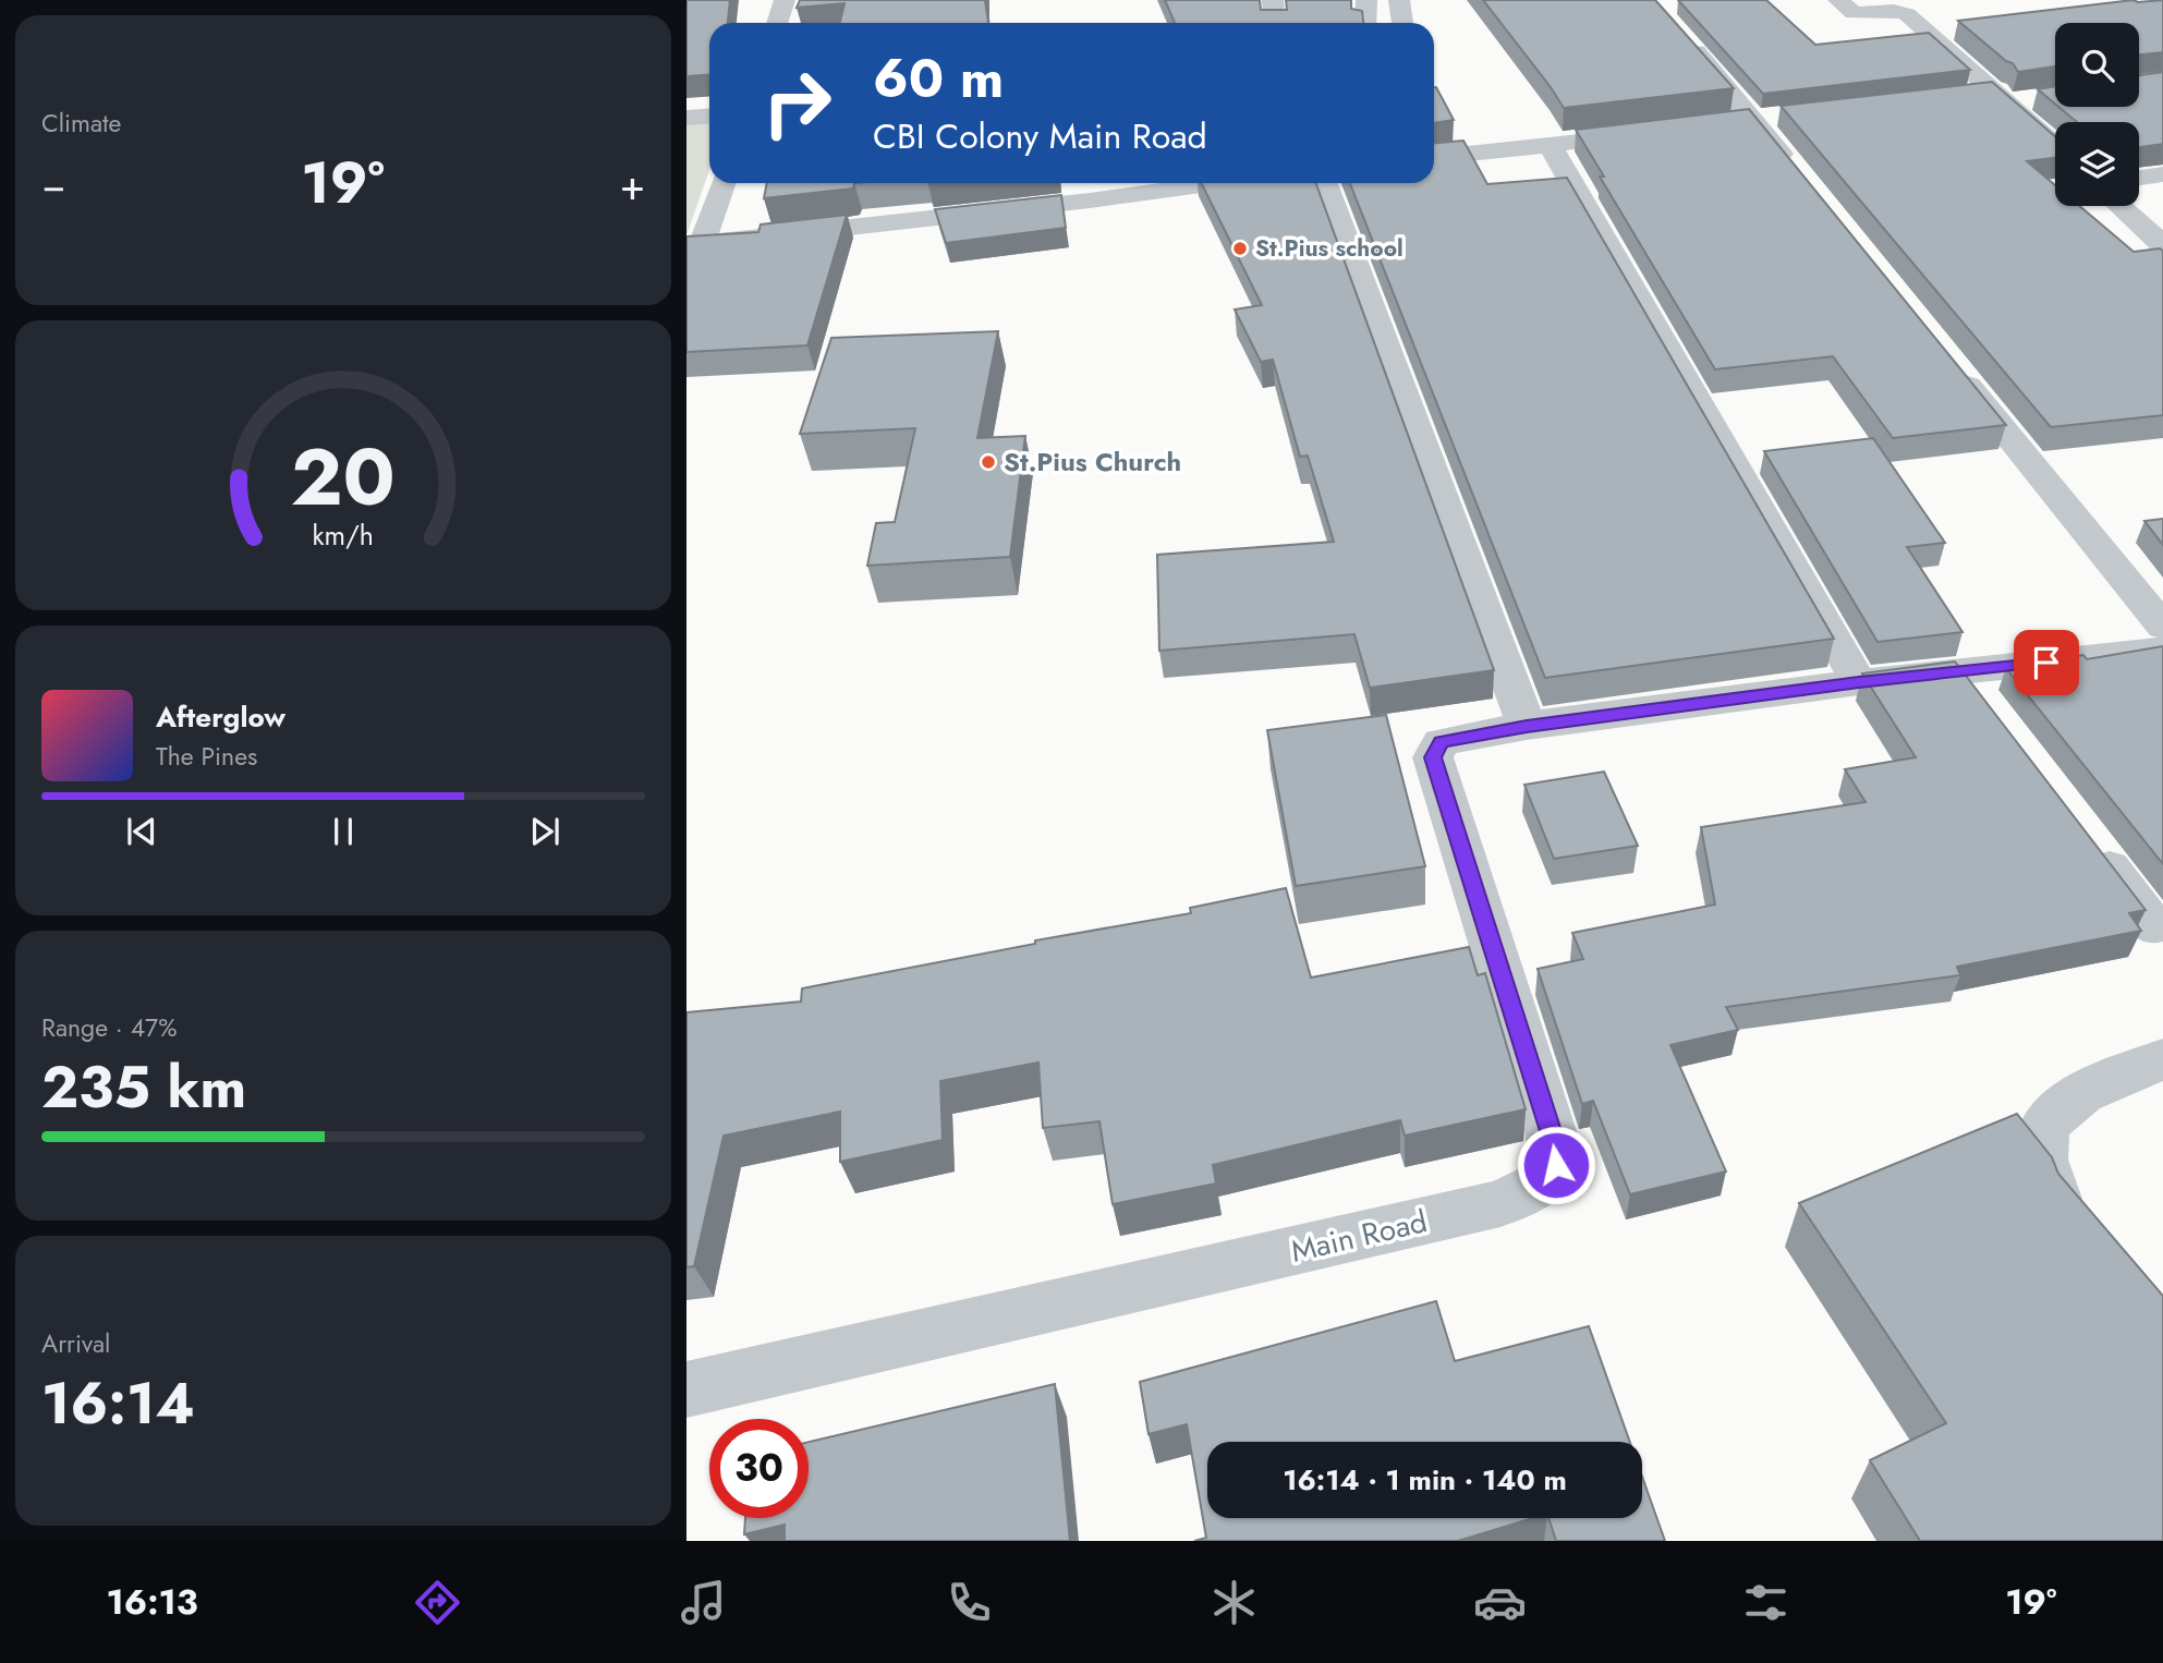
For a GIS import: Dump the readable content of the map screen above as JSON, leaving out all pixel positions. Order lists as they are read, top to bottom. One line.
{"streets":{"street":["Main Road"]},"places":["St.Pius school","St.Pius Church"],"page":{"tile":["Climate",["Range · 47%","235 km"],["Arrival","16:14"]],"turn":["60 m","CBI Colony Main Road"],"heat":["−","19°","+"],"song":["Afterglow","The Pines"],"limit":"30","trip":"16:14 · 1 min · 140 m","tabs":["16:13","19°"],"gauge":["20","km/h"]}}
